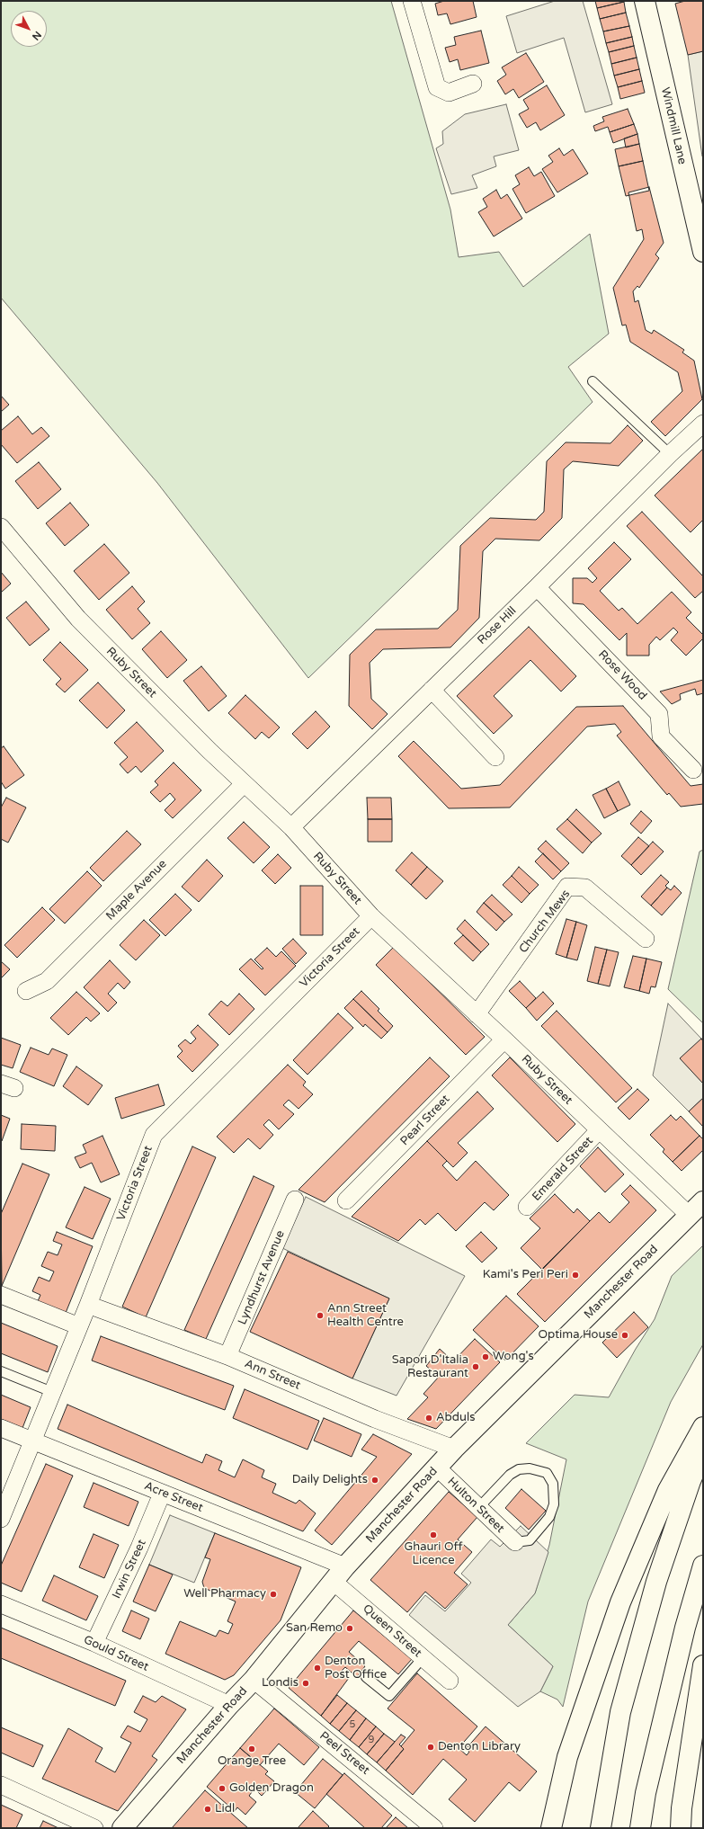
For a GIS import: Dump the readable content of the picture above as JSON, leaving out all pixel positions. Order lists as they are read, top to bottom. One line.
{"streets":{"main road":["Windmill Lane","Manchester Road"],"street":["Rose Hill","Ruby Street","Rose Wood","Maple Avenue","Church Mews","Victoria Street","Pearl Street","Emerald Street","Lyndhurst Avenue","Ann Street","Acre Street","Hulton Street","Irwin Street","Queen Street","Gould Street","Peel Street"]},"crossings":[["Rose Hill","Ruby Street"],["Rose Hill","Rose Wood"],["Ruby Street","Maple Avenue"],["Ruby Street","Church Mews"],["Ruby Street","Victoria Street"],["Ruby Street","Pearl Street"],["Ruby Street","Emerald Street"],["Ruby Street","Manchester Road"],["Victoria Street","Ann Street"],["Victoria Street","Acre Street"],["Lyndhurst Avenue","Ann Street"],["Manchester Road","Ann Street"],["Manchester Road","Acre Street"],["Manchester Road","Hulton Street"],["Manchester Road","Queen Street"],["Manchester Road","Gould Street"],["Manchester Road","Peel Street"],["Acre Street","Irwin Street"],["Acre Street","Queen Street"],["Irwin Street","Gould Street"]],"places":["Kami's Peri Peri","Ann Street Health Centre","Optima House","Wong's","Sapori D'Italia Restaurant","Abduls","Daily Delights","Ghauri Off Licence","Well Pharmacy","San Remo","Denton Post Office","Londis","Denton Library","Orange Tree","Golden Dragon","Lidl"],"house_numbers":["5","9"],"north":"bottom right"}
